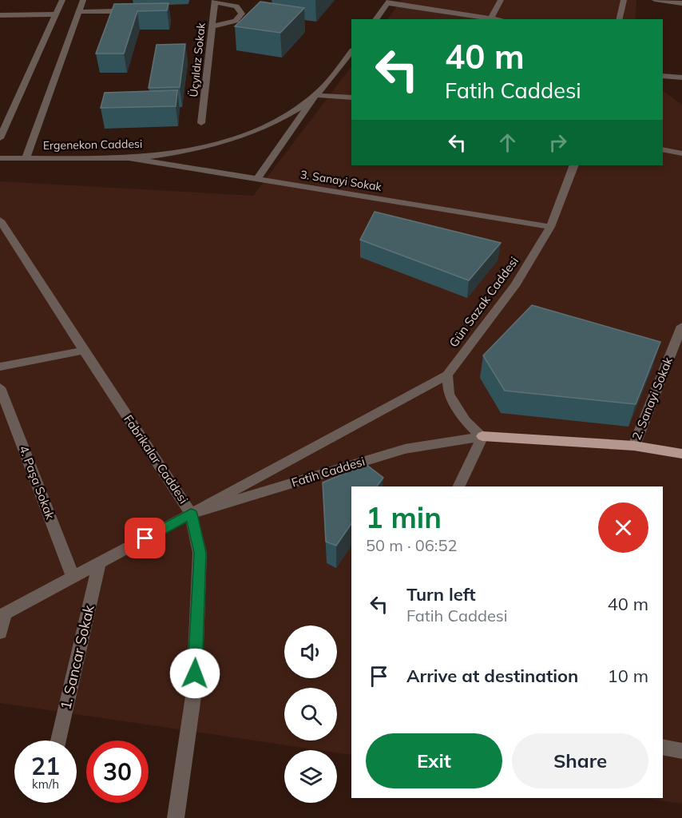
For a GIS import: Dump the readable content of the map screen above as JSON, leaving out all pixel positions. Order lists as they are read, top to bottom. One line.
{"streets":{"main road":["Fatih Caddesi"],"street":["Üçyıldız Sokak","Ergenekon Caddesi","3. Sanayi Sokak","Gün Sazak Caddesi","2. Sanayi Sokak","Fabrikalar Caddesi","4. Paşa Sokak","1. Sancar Sokak"]},"crossings":[["Ergenekon Caddesi","3. Sanayi Sokak"],["3. Sanayi Sokak","Gün Sazak Caddesi"],["2. Sanayi Sokak","Fatih Caddesi"],["Fabrikalar Caddesi","Fatih Caddesi"],["Fatih Caddesi","4. Paşa Sokak"],["Fatih Caddesi","1. Sancar Sokak"]],"page":{"turn":["40 m","Fatih Caddesi"],"heading":["1 min","50 m · 06:52"],"list":[{"name":"Turn left","note":"Fatih Caddesi","value":"40 m"},{"name":"Arrive at destination","value":"10 m"}],"buttons":["Exit","Share"],"speed":"21 km/h","limit":"30"}}
